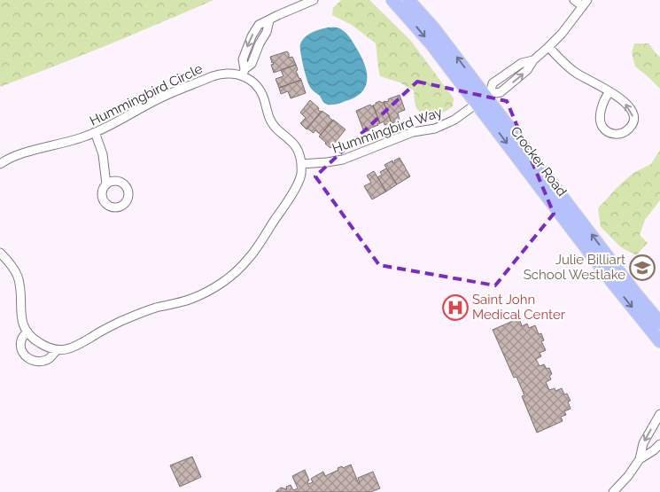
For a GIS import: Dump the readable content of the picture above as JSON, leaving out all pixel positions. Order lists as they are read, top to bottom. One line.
{"streets":{"main road":["Crocker Road"],"street":["Hummingbird Circle","Hummingbird Way"]},"crossings":[["Hummingbird Way","Crocker Road"]],"places":{"school or university":["Julie Billiart School Westlake"],"hospital":["Saint John Medical Center"]}}
